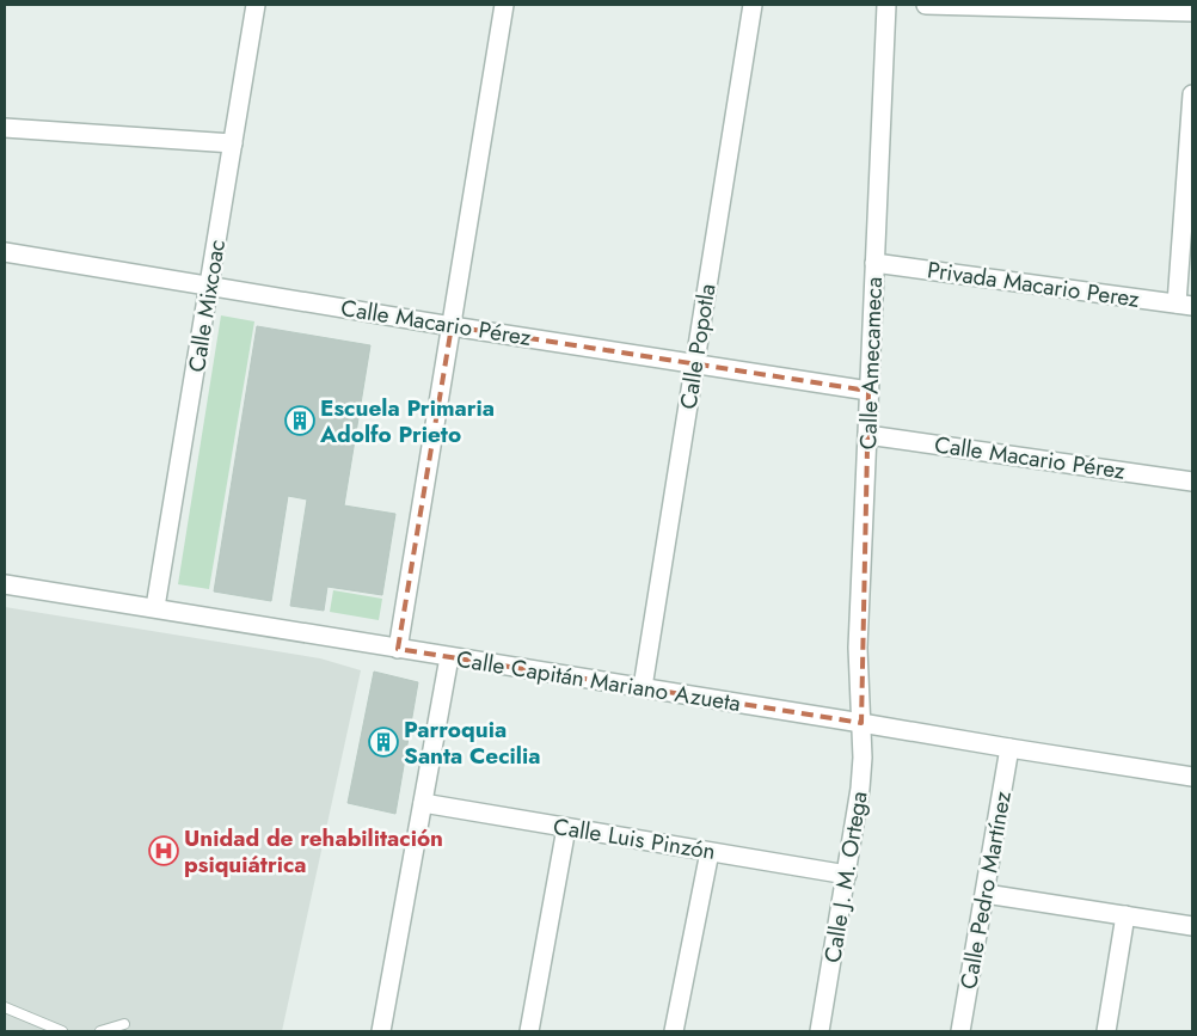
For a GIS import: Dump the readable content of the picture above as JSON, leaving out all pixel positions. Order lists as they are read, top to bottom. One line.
{"streets":{"street":["Privada Macario Perez","Calle Mixcoac","Calle Macario Pérez","Calle Popotla","Calle Amecameca","Calle Capitán Mariano Azueta","Calle Luis Pinzón","Calle J. M. Ortega","Calle Pedro Martínez"]},"crossings":[["Privada Macario Perez","Calle Amecameca"],["Calle Mixcoac","Calle Macario Pérez"],["Calle Mixcoac","Calle Capitán Mariano Azueta"],["Calle Macario Pérez","Calle Popotla"],["Calle Macario Pérez","Calle Amecameca"],["Calle Popotla","Calle Capitán Mariano Azueta"],["Calle Amecameca","Calle Capitán Mariano Azueta"],["Calle Amecameca","Calle J. M. Ortega"],["Calle Capitán Mariano Azueta","Calle J. M. Ortega"],["Calle Capitán Mariano Azueta","Calle Pedro Martínez"],["Calle Luis Pinzón","Calle J. M. Ortega"]],"places":{"building":["Escuela Primaria Adolfo Prieto","Parroquia Santa Cecilia"],"hospital":["Unidad de rehabilitación psiquiátrica"]}}
